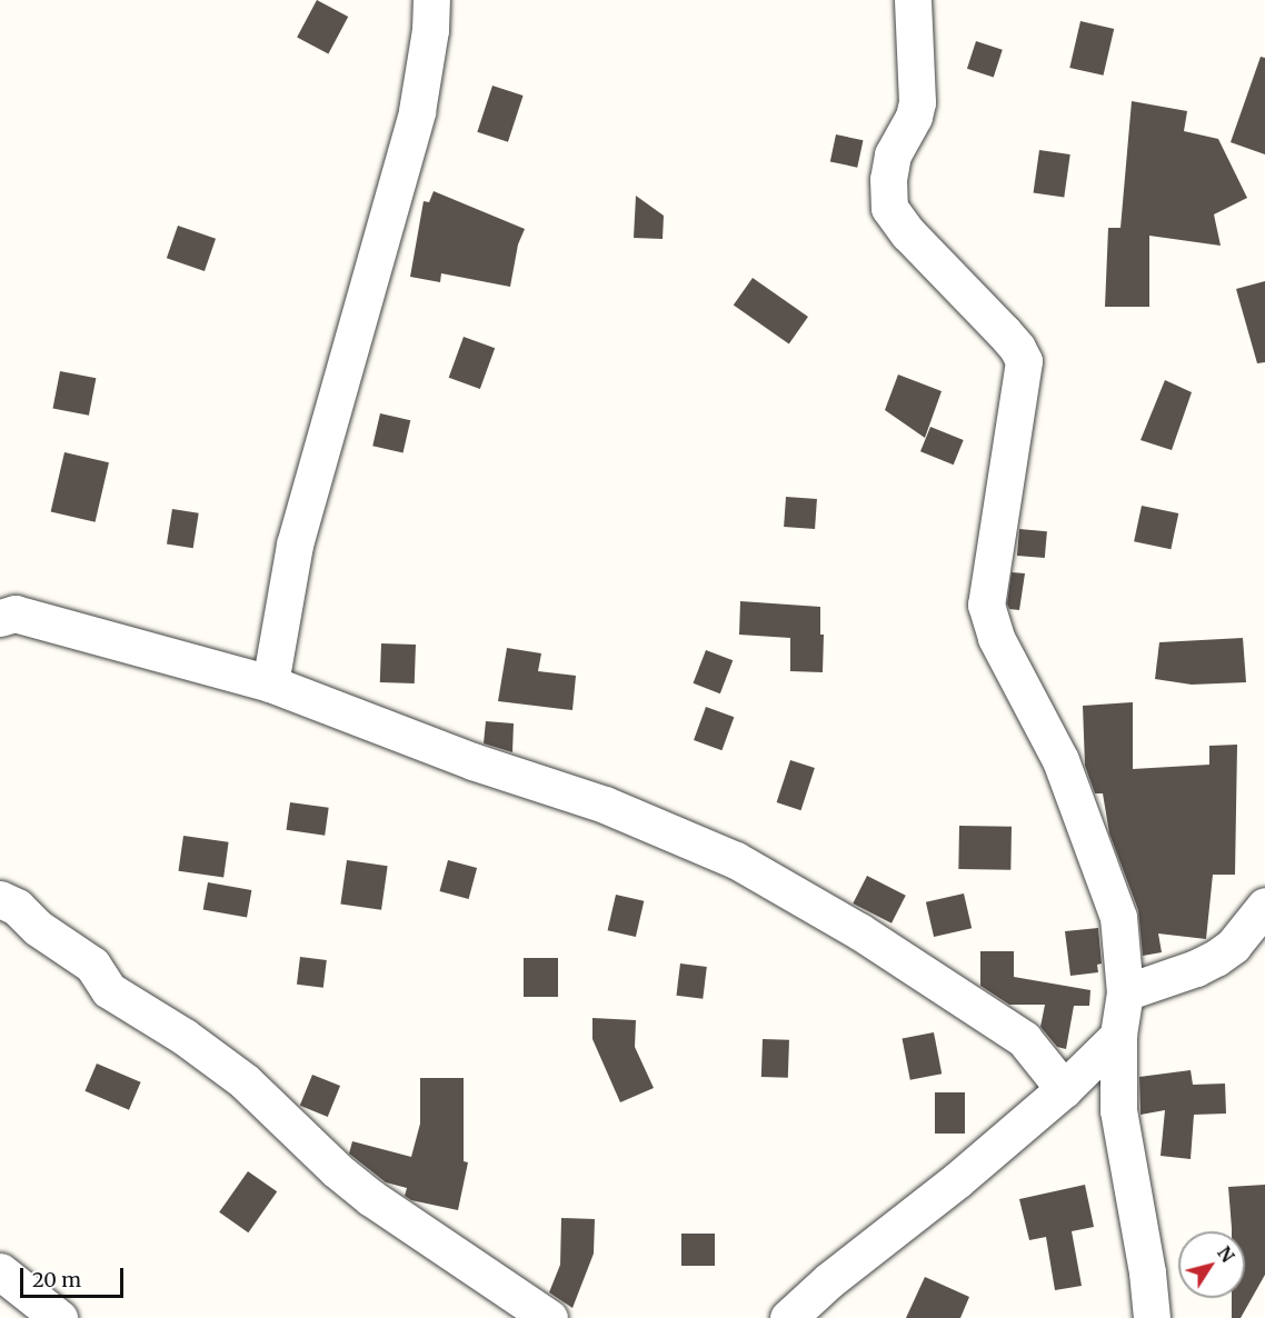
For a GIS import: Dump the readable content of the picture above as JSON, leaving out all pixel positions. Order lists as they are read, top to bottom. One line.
{"scale_bar":"20 m","north":"top right"}
